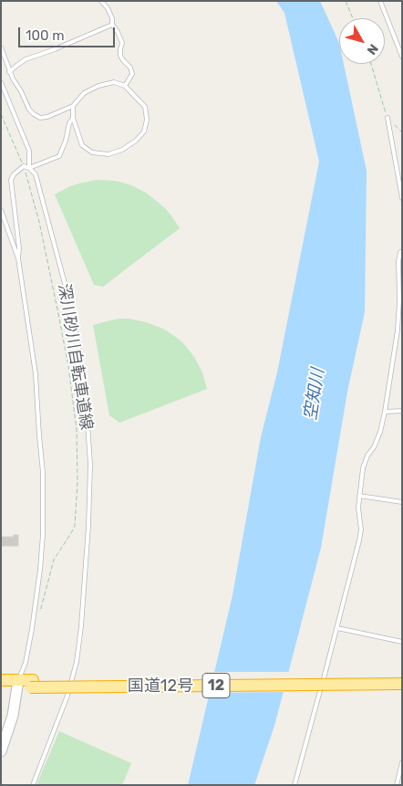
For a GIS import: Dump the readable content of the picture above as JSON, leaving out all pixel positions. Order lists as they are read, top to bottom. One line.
{"streets":{"highway":["12","国道12号"],"path":["深川砂川自転車道線"]},"water":["空知川"],"scale_bar":"100 m","north":"bottom right"}
